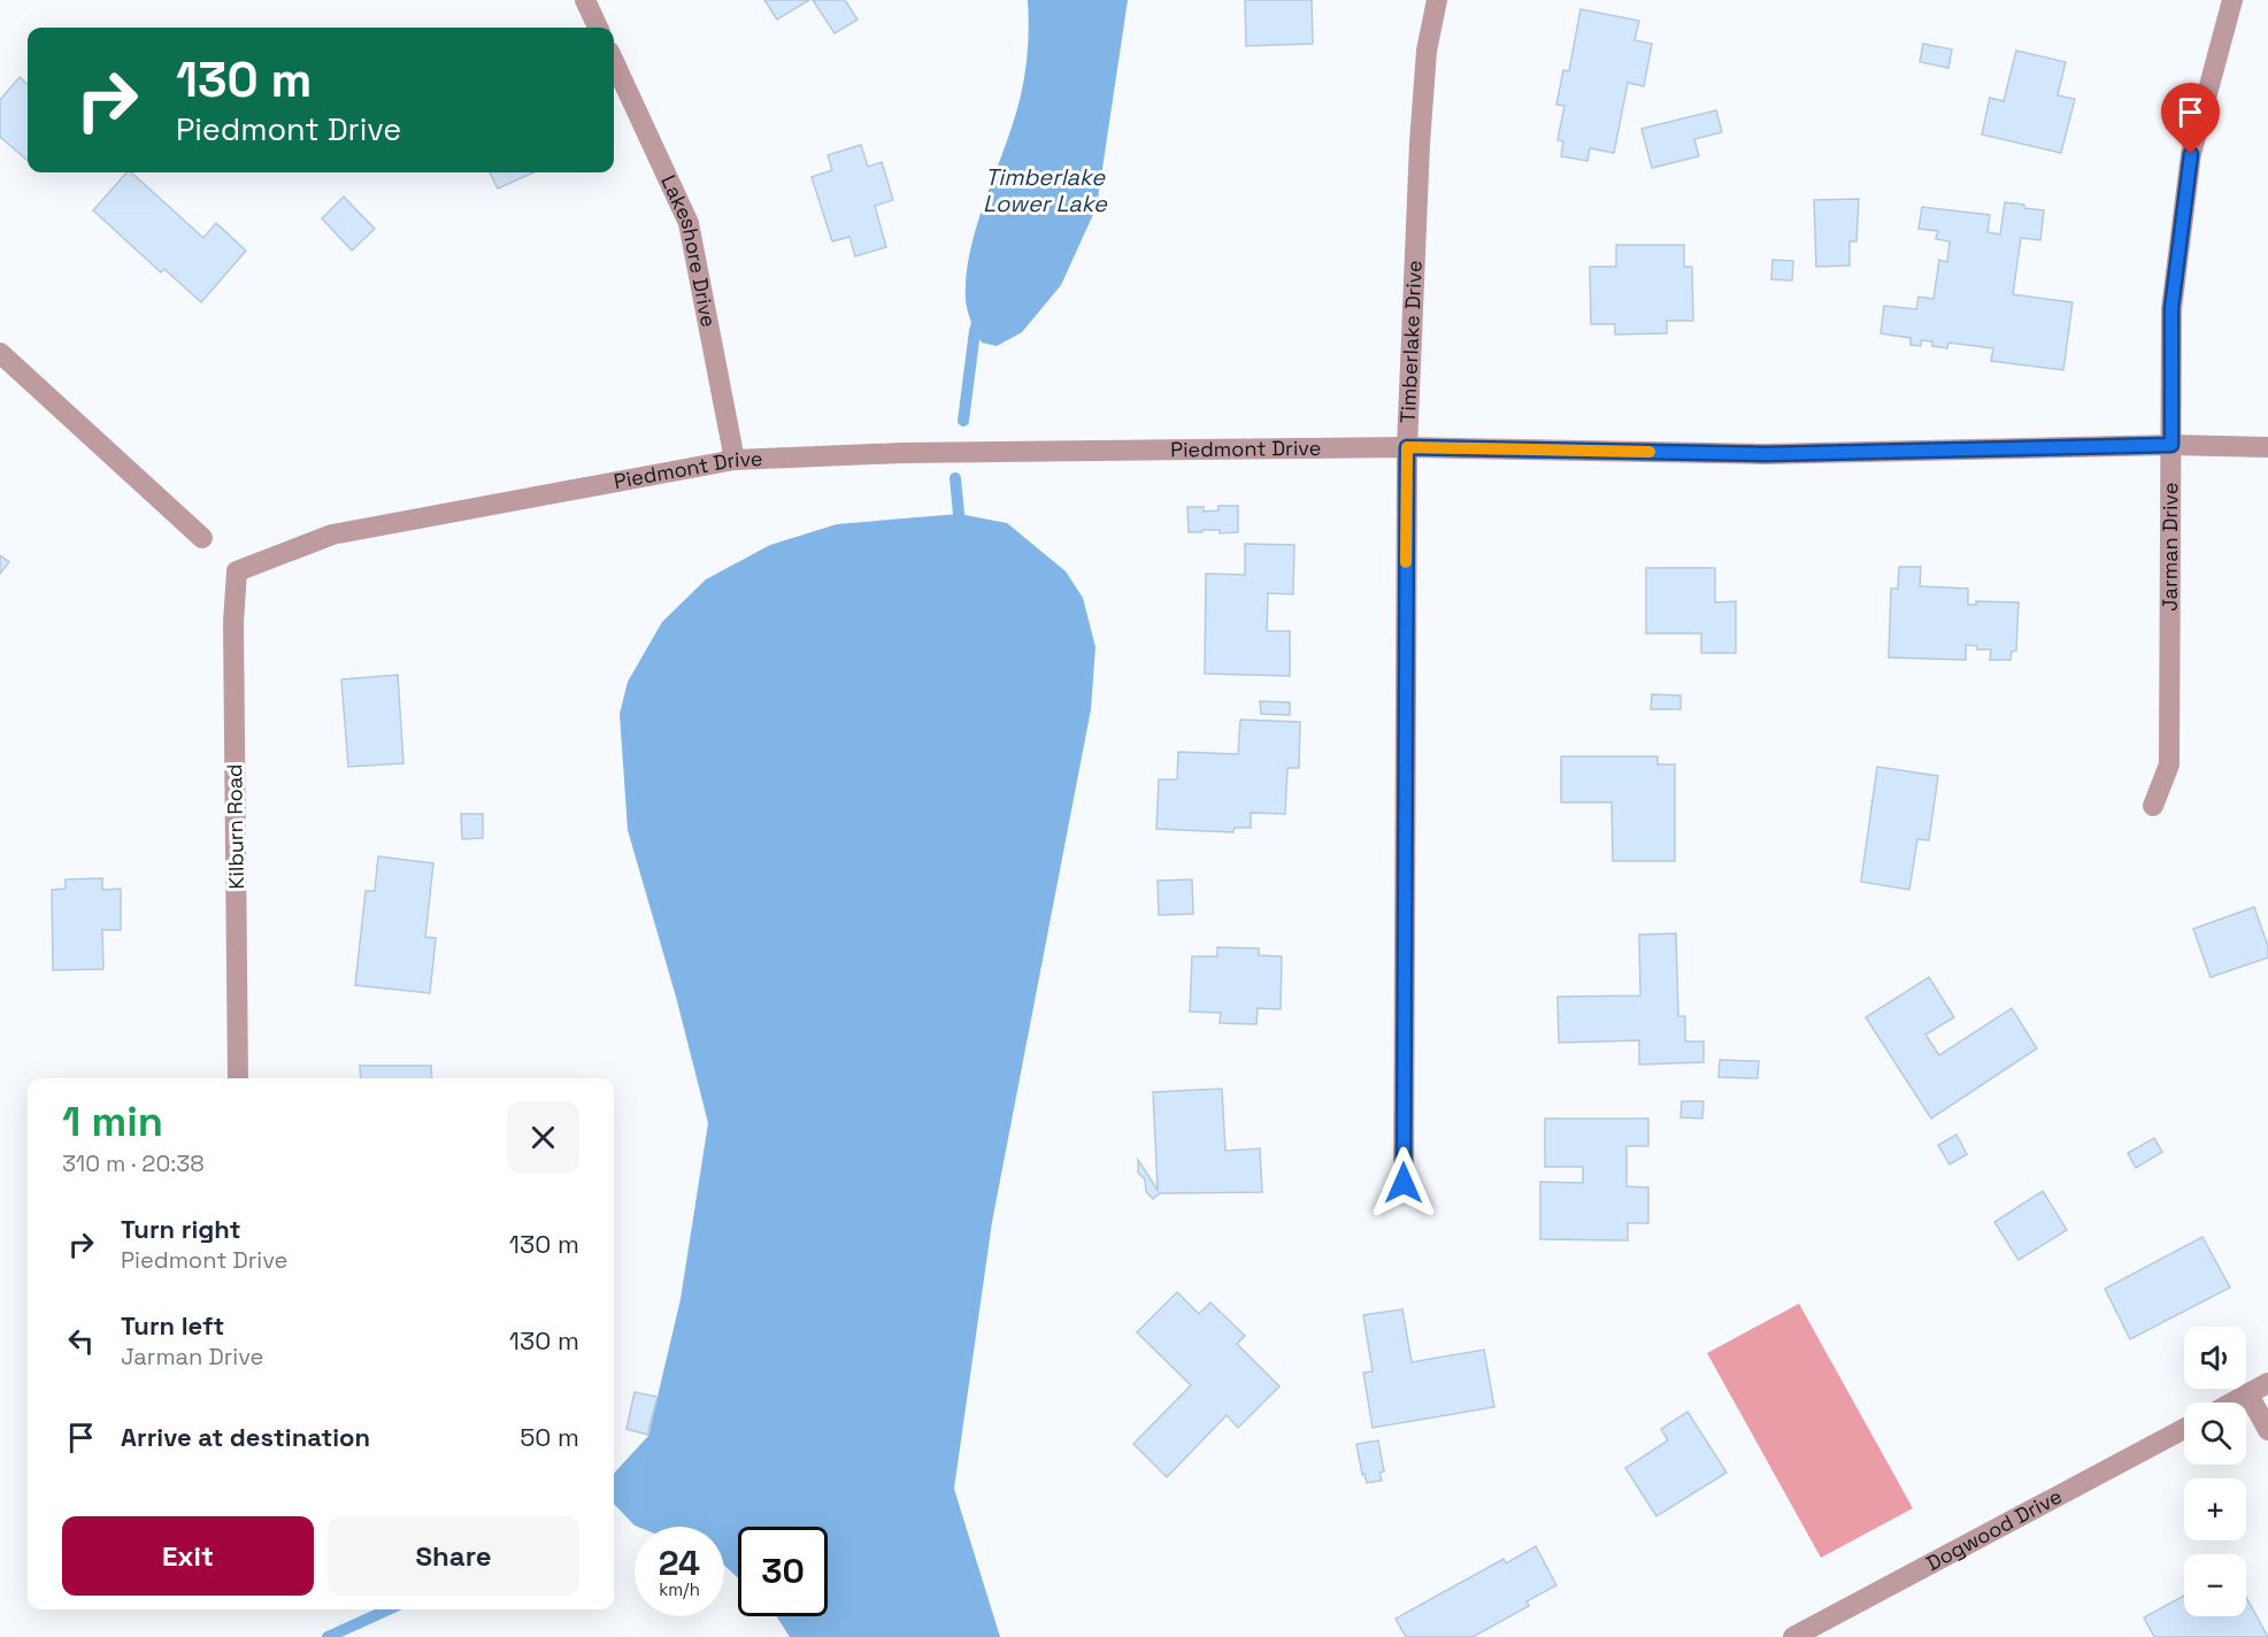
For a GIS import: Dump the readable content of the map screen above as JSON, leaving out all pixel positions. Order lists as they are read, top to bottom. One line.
{"streets":{"street":["Lakeshore Drive","Timberlake Drive","Piedmont Drive","Jarman Drive","Kilburn Road","Dogwood Drive"]},"crossings":[["Lakeshore Drive","Piedmont Drive"],["Timberlake Drive","Piedmont Drive"],["Piedmont Drive","Jarman Drive"],["Piedmont Drive","Kilburn Road"]],"water":["Timberlake Lower Lake"],"page":{"turn":["130 m","Piedmont Drive"],"heading":["1 min","310 m · 20:38"],"list":[{"name":"Turn right","note":"Piedmont Drive","value":"130 m"},{"name":"Turn left","note":"Jarman Drive","value":"130 m"},{"name":"Arrive at destination","value":"50 m"}],"map_buttons":["+","−"],"buttons":["Exit","Share"],"speed":"24 km/h","limit":"30"}}
